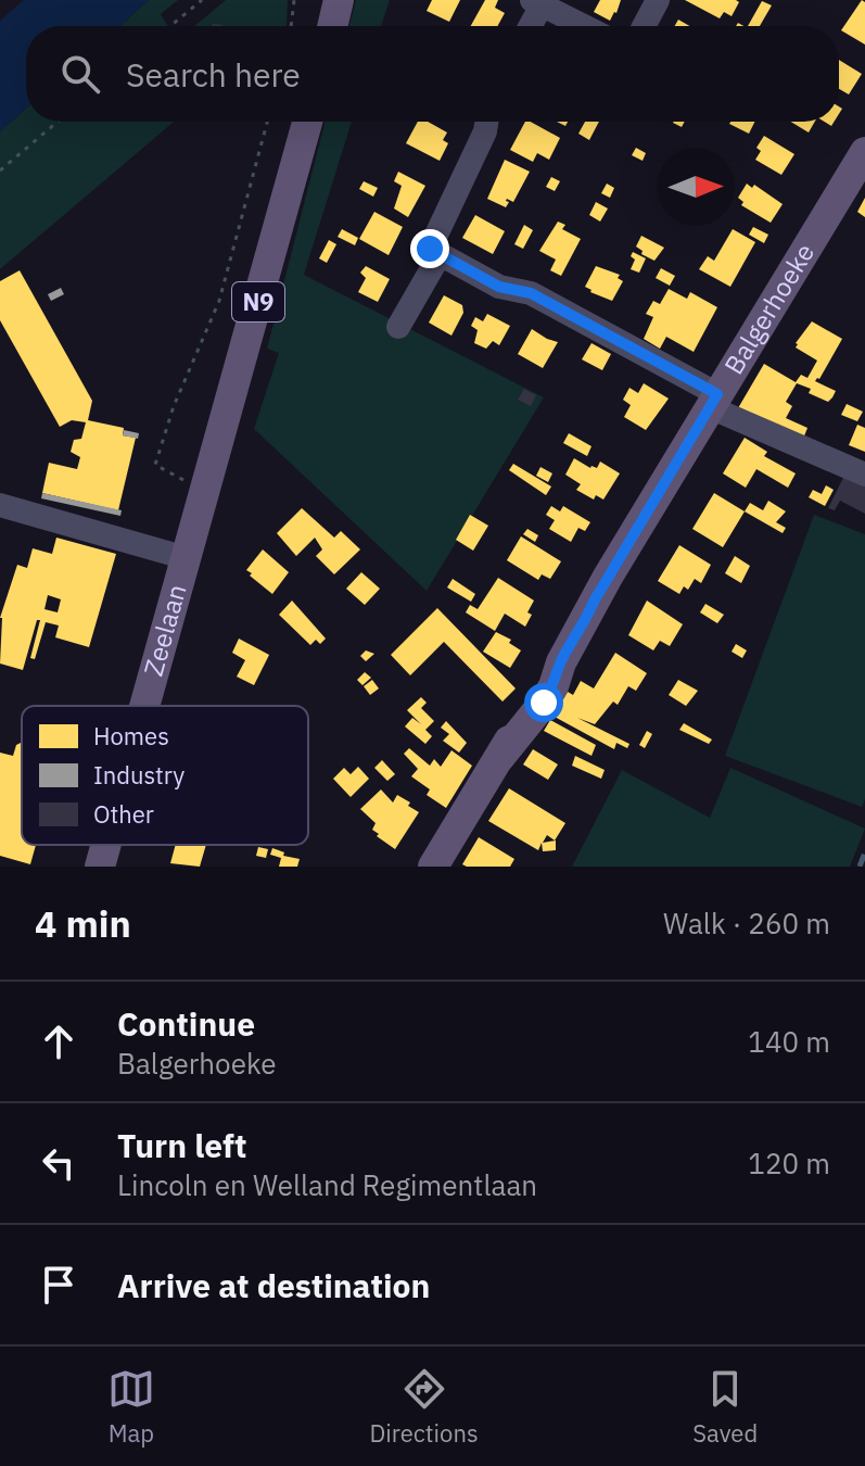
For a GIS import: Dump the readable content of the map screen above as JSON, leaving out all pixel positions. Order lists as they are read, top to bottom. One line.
{"streets":{"main road":["N9","Balgerhoeke","Zeelaan"]},"crossings":[["N9","Zeelaan"]],"legend":["Homes","Industry","Other"],"north":"right","page":{"search":"Search here","heading":["4 min","Walk · 260 m"],"list":[["Continue","Balgerhoeke","140 m"],["Turn left","Lincoln en Welland Regimentlaan","120 m"],"Arrive at destination"],"nav":["Map","Directions","Saved"]}}
